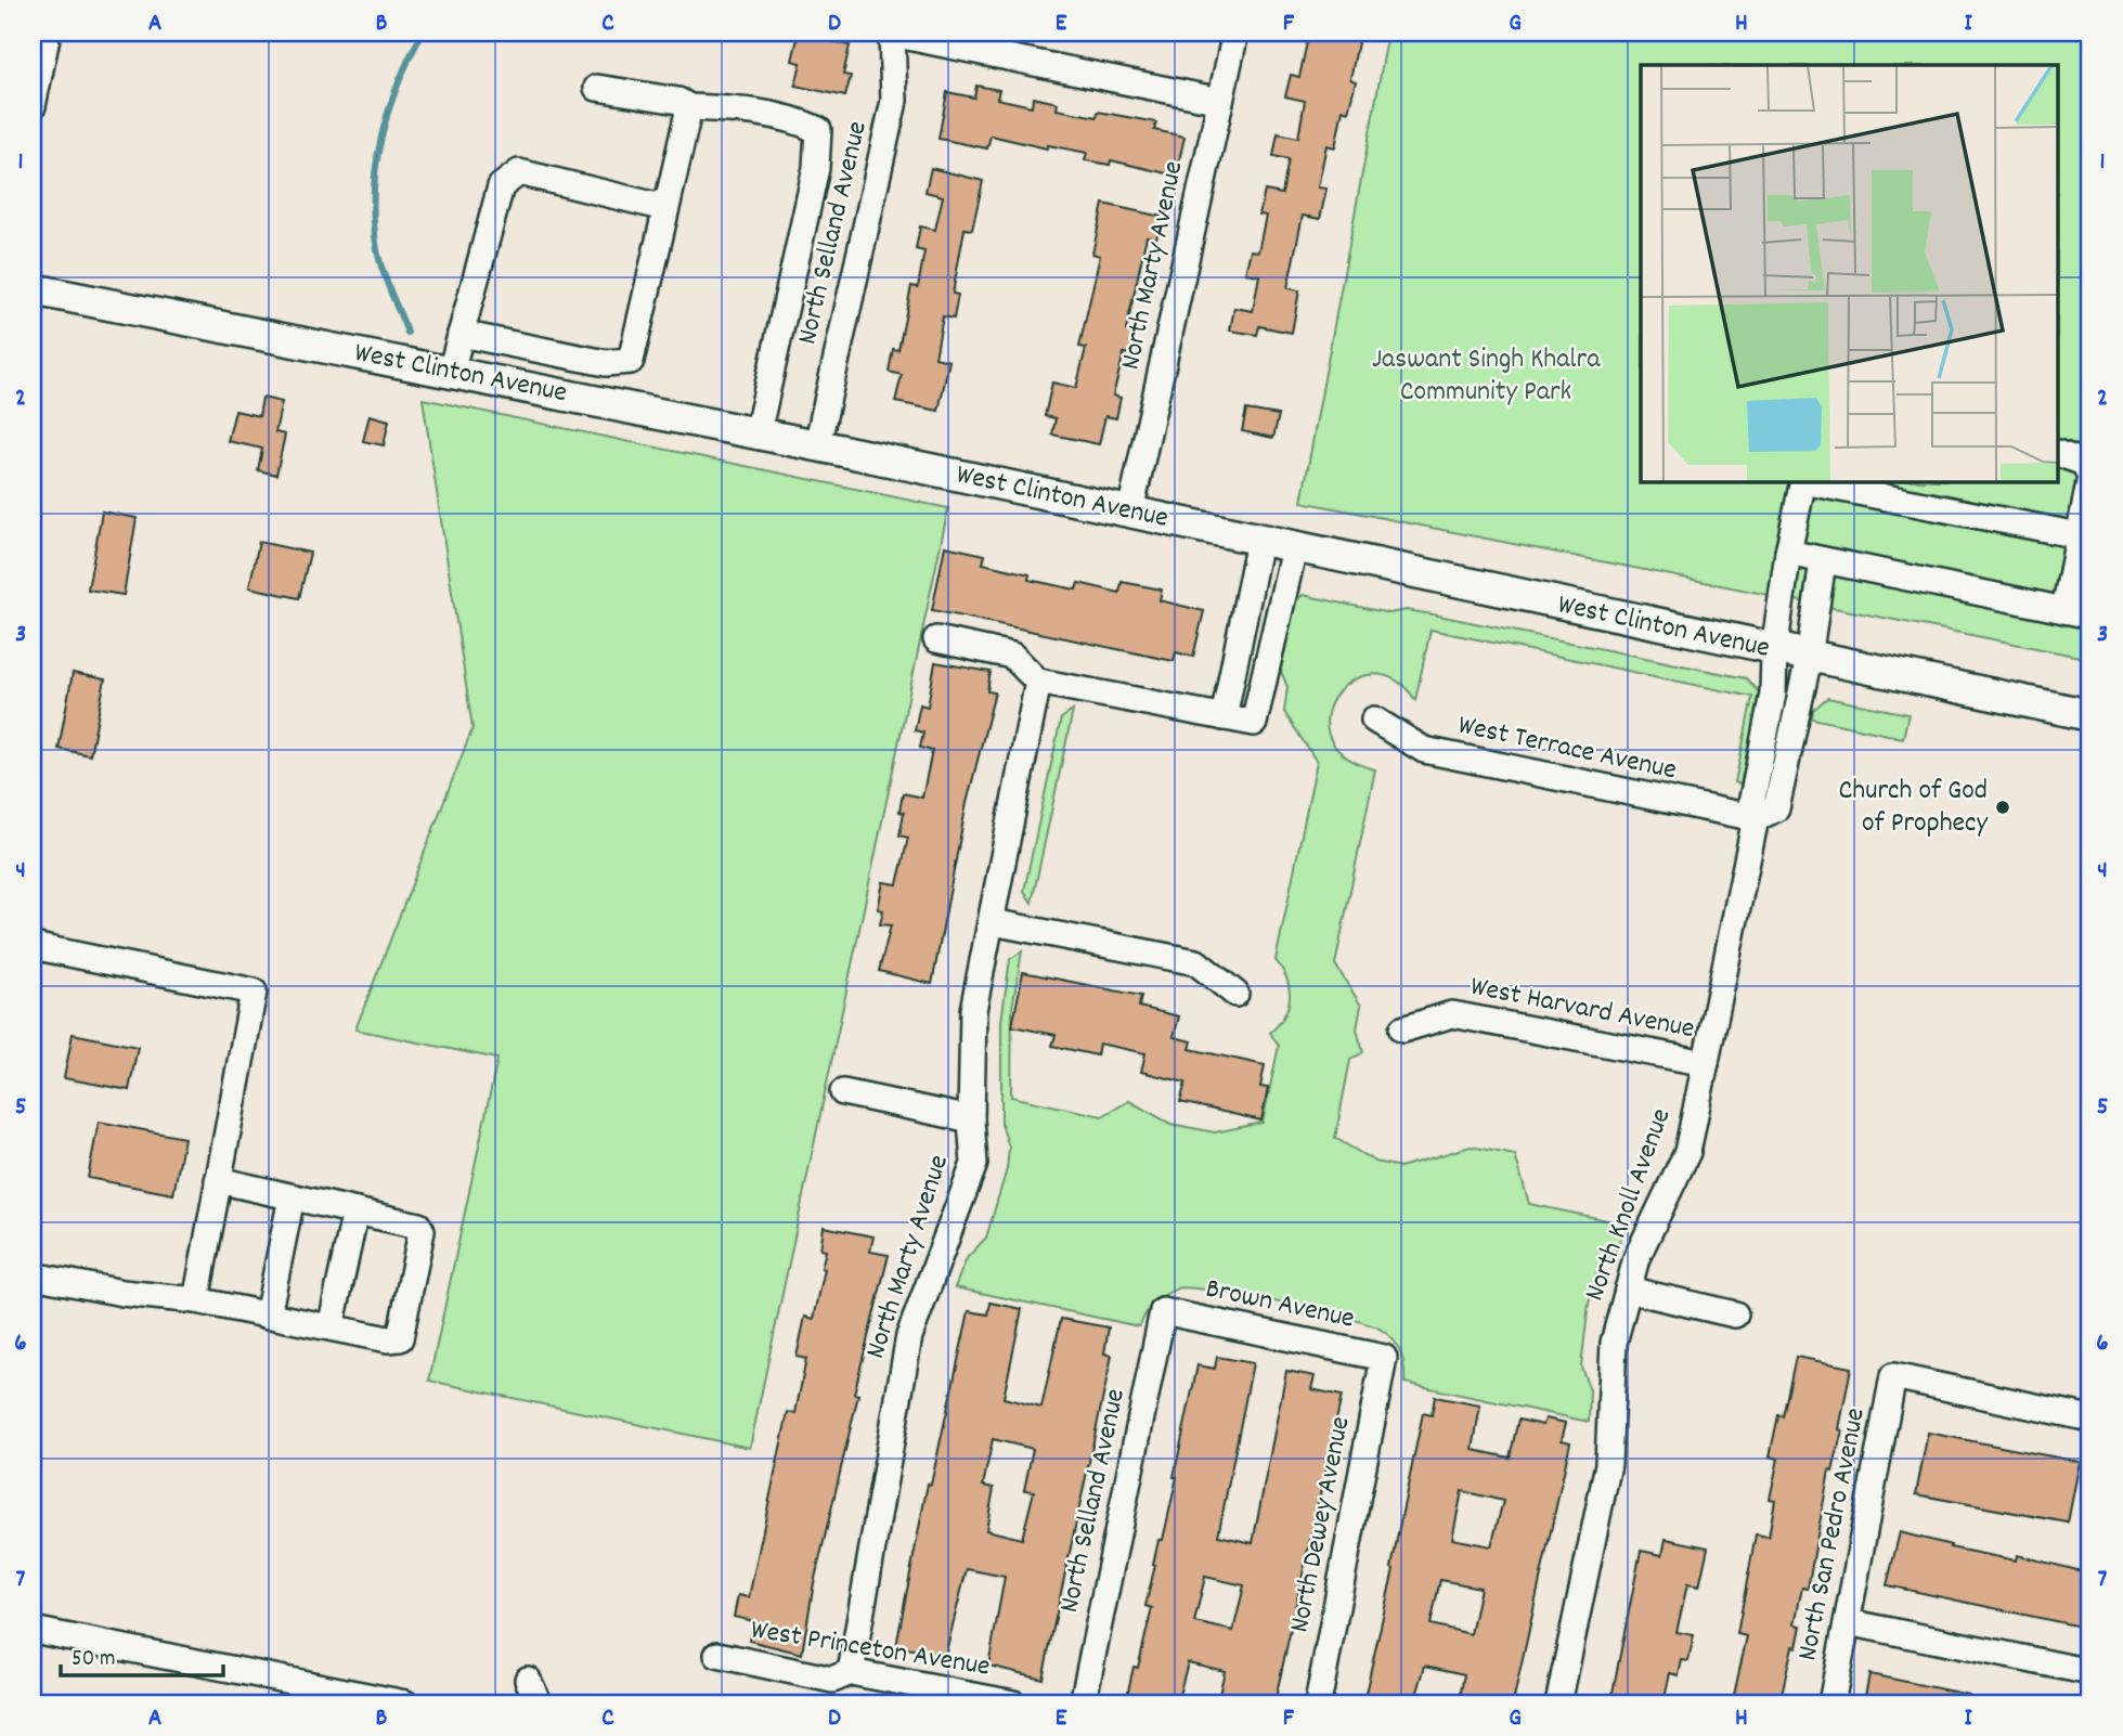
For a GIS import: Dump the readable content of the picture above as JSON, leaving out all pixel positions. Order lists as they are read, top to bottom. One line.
{"streets":{"main road":["West Clinton Avenue"],"street":["North Selland Avenue","North Marty Avenue","West Terrace Avenue","West Harvard Avenue","North Knoll Avenue","Brown Avenue","North Dewey Avenue","North San Pedro Avenue","West Princeton Avenue"]},"crossings":[["North Selland Avenue","West Clinton Avenue"],["North Selland Avenue","Brown Avenue"],["North Marty Avenue","West Clinton Avenue"],["North Marty Avenue","West Princeton Avenue"],["West Clinton Avenue","North Knoll Avenue"],["West Terrace Avenue","North Knoll Avenue"],["West Harvard Avenue","North Knoll Avenue"],["Brown Avenue","North Dewey Avenue"]],"parks":["Jaswant Singh Khalra Community Park"],"places":["Church of God of Prophecy"],"scale_bar":"50 m","grid":{"columns":["A","B","C","D","E","F","G","H","I"],"rows":["1","2","3","4","5","6","7"]}}
